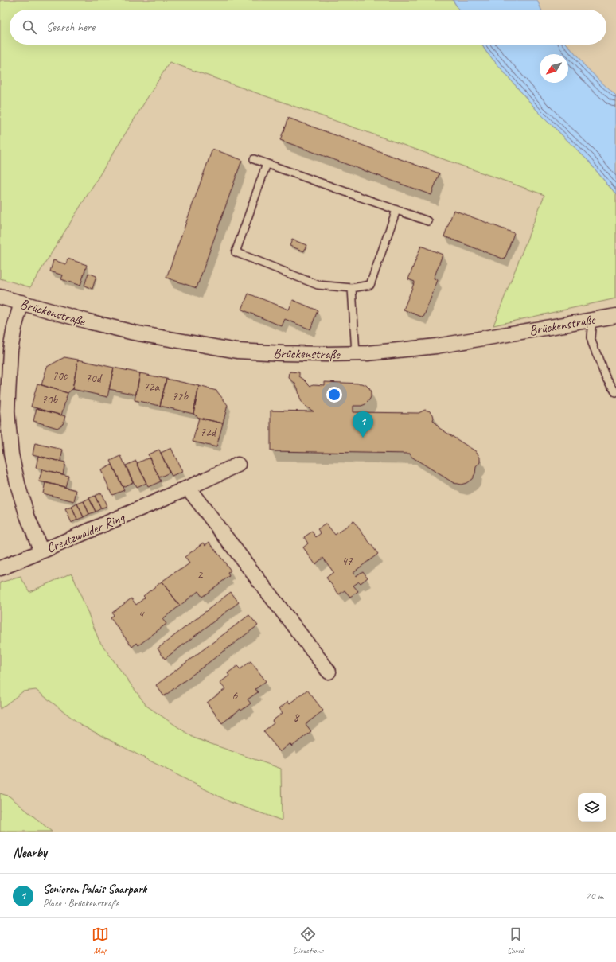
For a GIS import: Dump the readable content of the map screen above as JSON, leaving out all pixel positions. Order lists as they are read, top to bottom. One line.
{"streets":{"street":["Brückenstraße","Creutzwalder Ring"]},"crossings":[["Brückenstraße","Creutzwalder Ring"]],"house_numbers":["70c","70d","72a","72b","70b","72d","47","2","4","6","8"],"north":"bottom left","page":{"search":"Search here","pins":"1","heading":"Nearby","list":[{"mark":"1","name":"Senioren Palais Saarpark","note":"Place · Brückenstraße","value":"20 m"}],"nav":["Map","Directions","Saved"]}}
